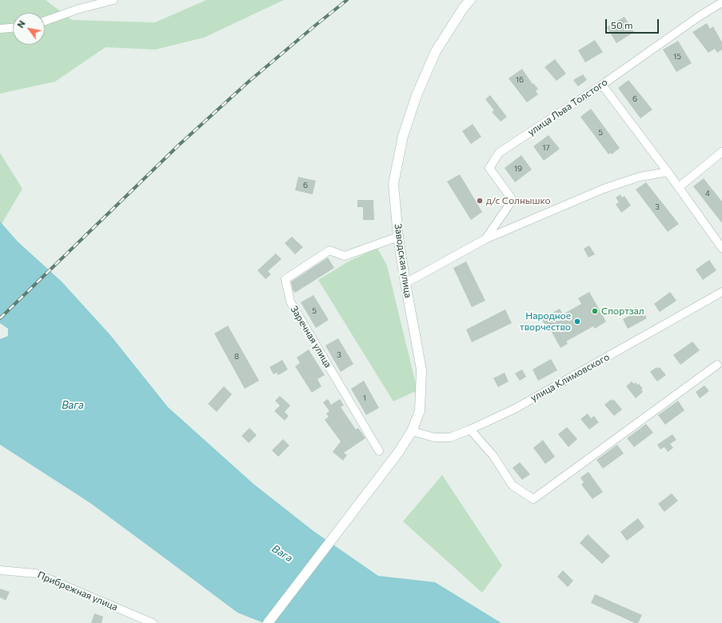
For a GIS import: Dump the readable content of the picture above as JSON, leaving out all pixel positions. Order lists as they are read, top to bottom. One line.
{"streets":{"main road":["Заводская улица"],"street":["улица Льва Толстого","Заречная улица","улица Климовского","Прибрежная улица"]},"crossings":[["Заводская улица","Заречная улица"],["Заводская улица","улица Климовского"]],"water":["Вага"],"places":["д/с Солнышко","Спортзал","Народное творчество"],"house_numbers":["15","16","6","5","17","19","6","4","3","5","3","8","1"],"scale_bar":"50 m","north":"top left"}
